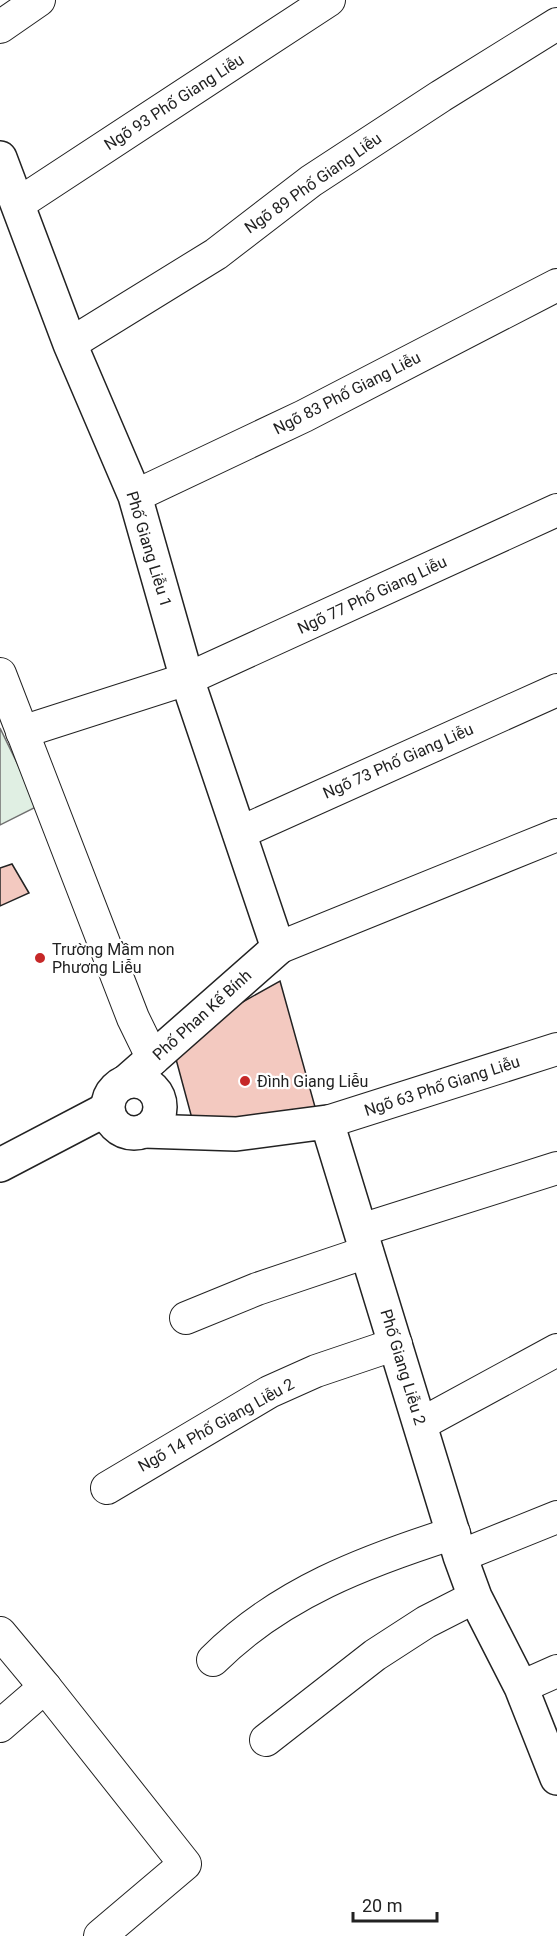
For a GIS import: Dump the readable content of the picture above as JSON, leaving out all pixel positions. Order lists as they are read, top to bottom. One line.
{"streets":{"main road":["Phố Giang Liễu 1","Phố Phan Kế Bính","Phố Giang Liễu 2"],"street":["Ngõ 93 Phố Giang Liễu","Ngõ 89 Phố Giang Liễu","Ngõ 83 Phố Giang Liễu","Ngõ 77 Phố Giang Liễu","Ngõ 73 Phố Giang Liễu","Ngõ 63 Phố Giang Liễu","Ngõ 14 Phố Giang Liễu 2"]},"crossings":[["Ngõ 93 Phố Giang Liễu","Phố Giang Liễu 1"],["Ngõ 89 Phố Giang Liễu","Phố Giang Liễu 1"],["Ngõ 83 Phố Giang Liễu","Phố Giang Liễu 1"],["Phố Giang Liễu 1","Ngõ 77 Phố Giang Liễu"],["Phố Giang Liễu 1","Ngõ 73 Phố Giang Liễu"],["Phố Giang Liễu 1","Phố Phan Kế Bính"],["Ngõ 63 Phố Giang Liễu","Phố Giang Liễu 2"],["Phố Giang Liễu 2","Ngõ 14 Phố Giang Liễu 2"]],"places":["Trường Mầm non Phương Liễu","Đình Giang Liễu"],"scale_bar":"20 m"}
